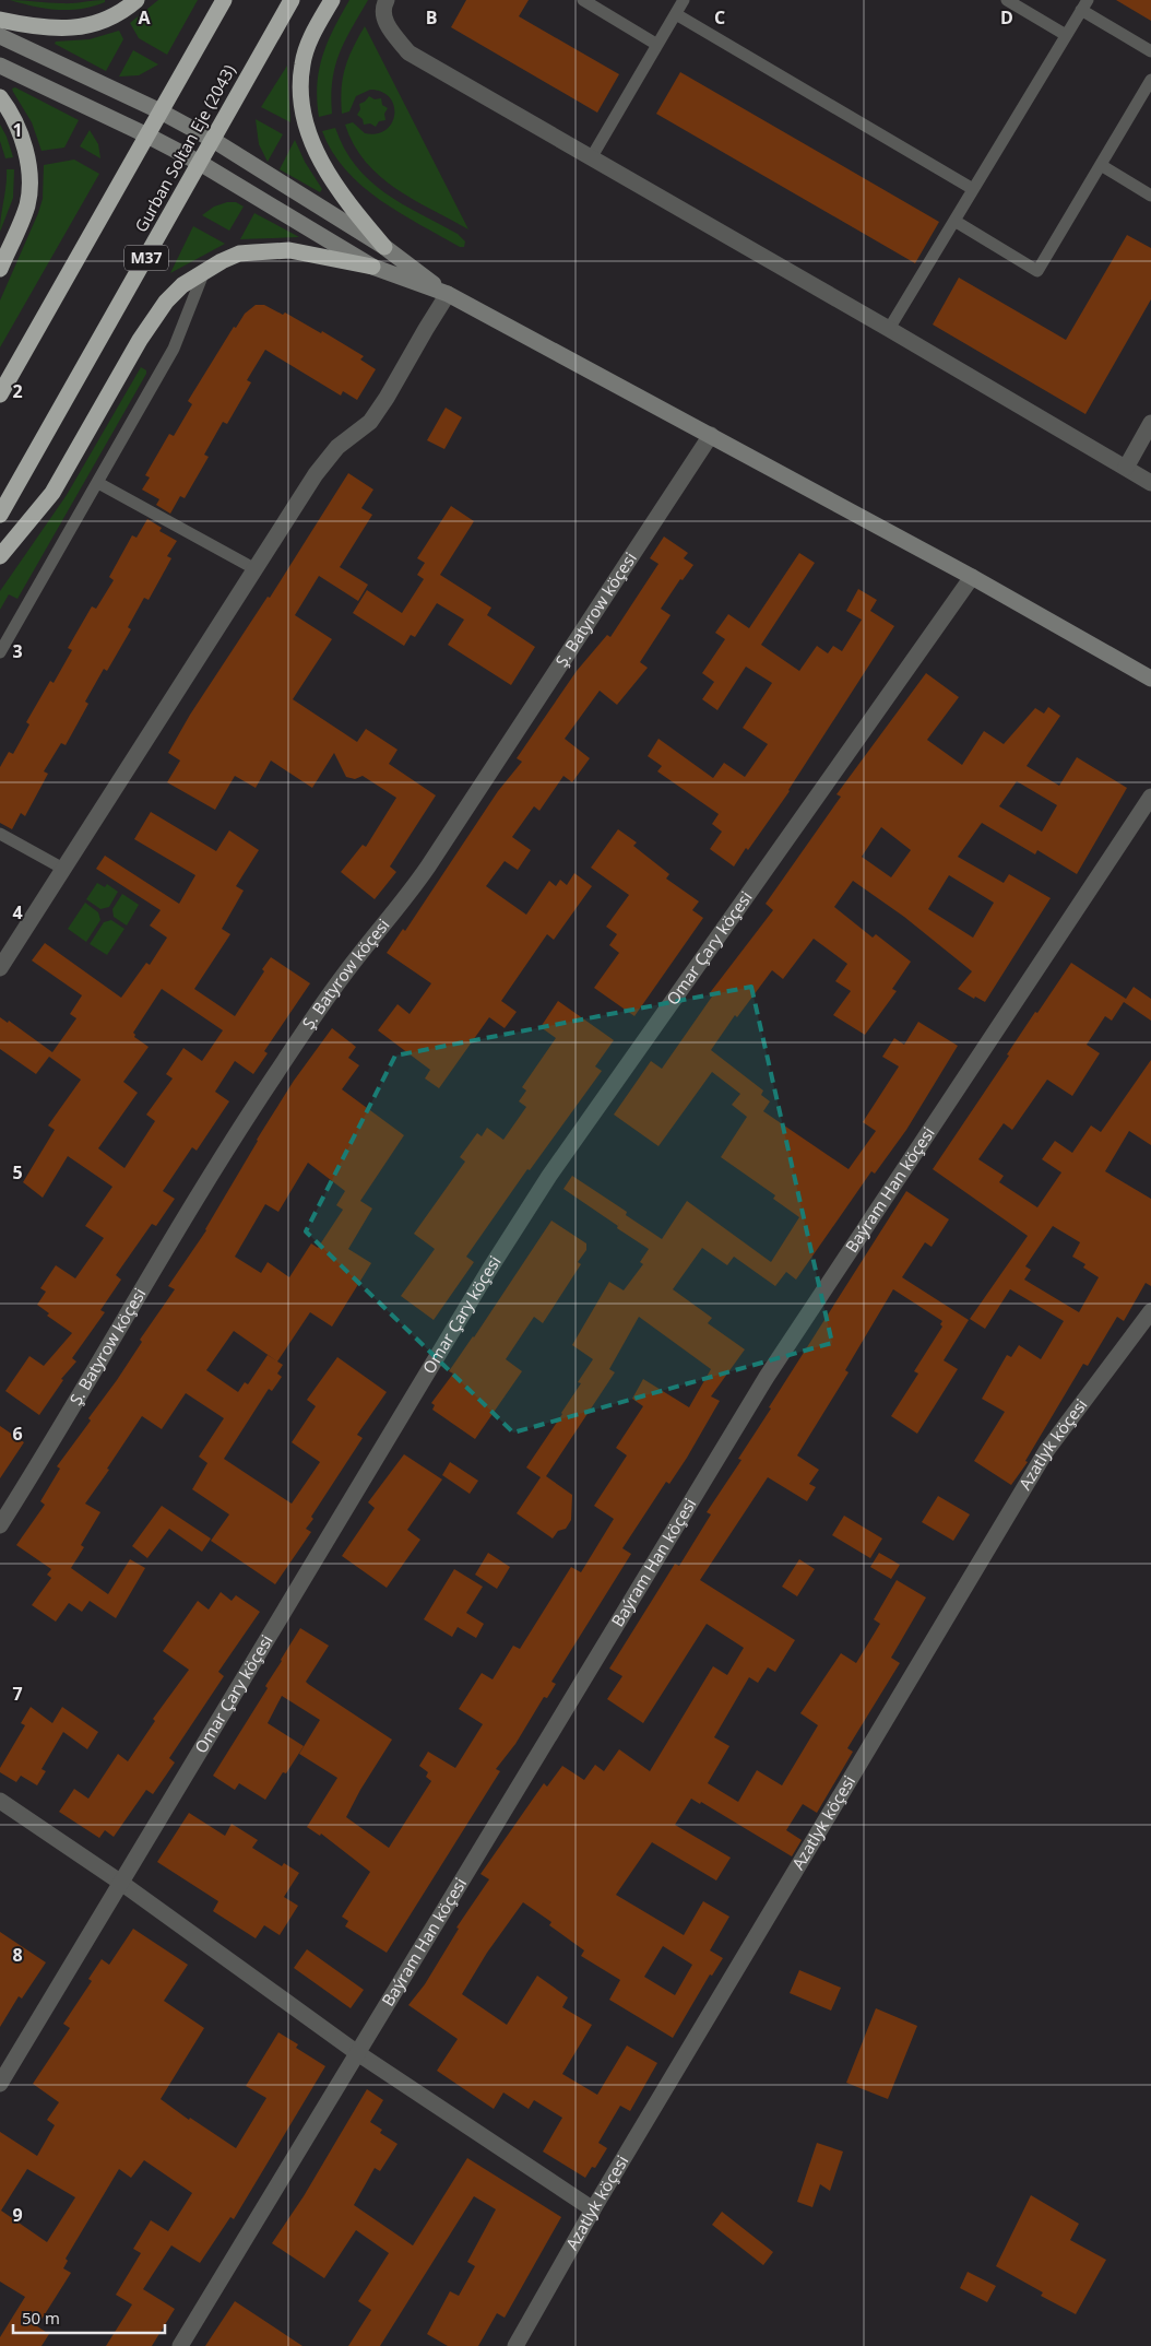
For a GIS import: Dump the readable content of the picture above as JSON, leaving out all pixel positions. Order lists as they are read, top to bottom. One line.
{"streets":{"highway":["Gurban Soltan Eje (2043)","M37"],"street":["Ş. Batyrow köçesi","Omar Çary köçesi","Baýram Han köçesi","Azatlyk köçesi"]},"scale_bar":"50 m","grid":{"columns":["A","B","C","D"],"rows":["1","2","3","4","5","6","7","8","9"]}}
